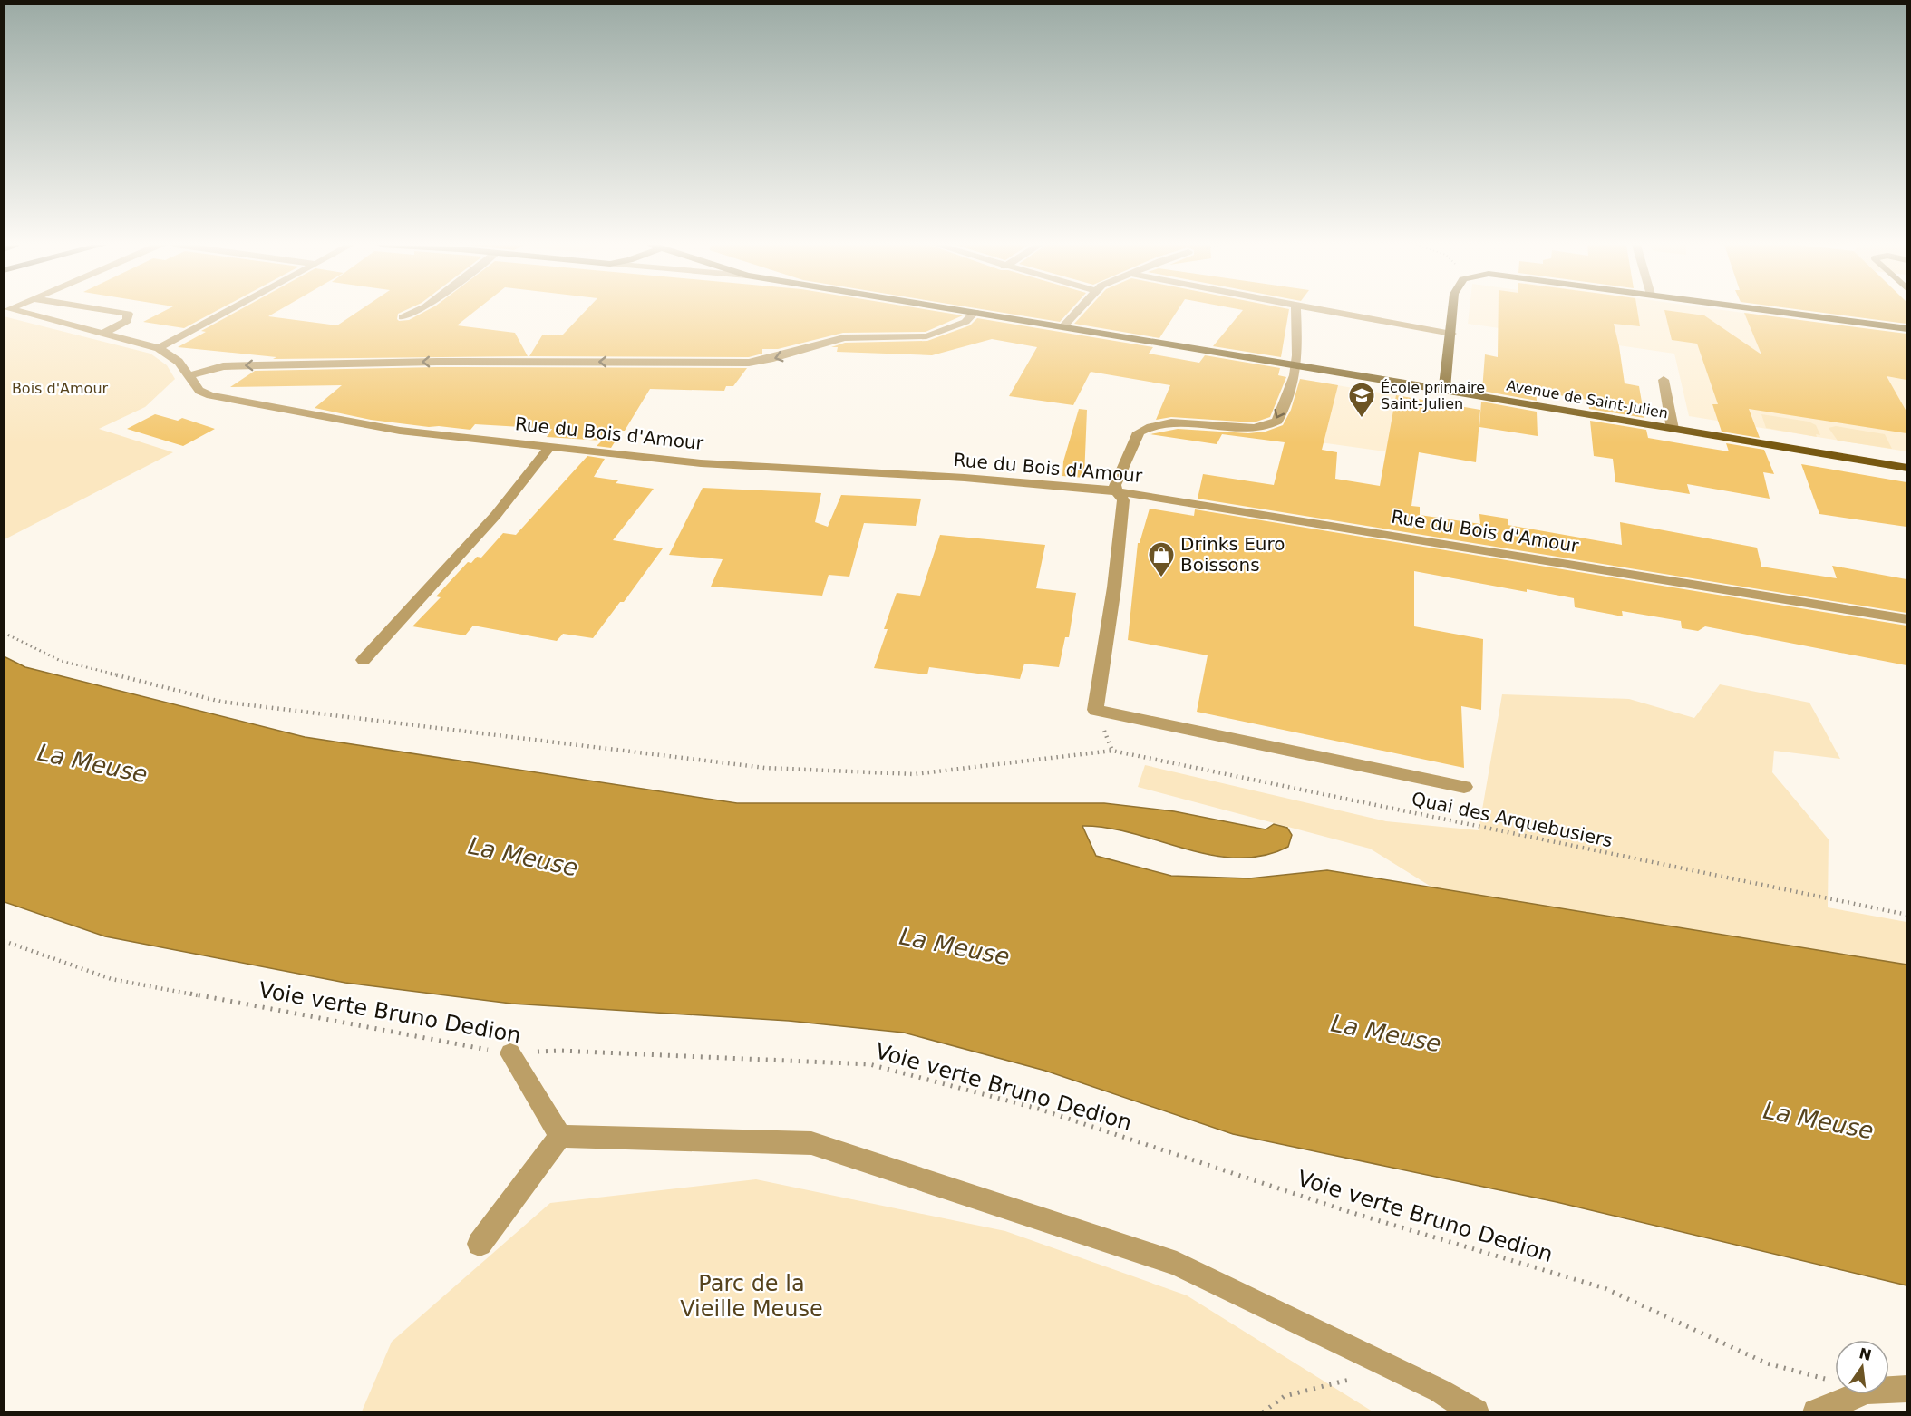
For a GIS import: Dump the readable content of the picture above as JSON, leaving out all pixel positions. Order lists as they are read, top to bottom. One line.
{"streets":{"main road":["Avenue de Saint-Julien"],"street":["Rue du Bois d'Amour"],"path":["Quai des Arquebusiers","Voie verte Bruno Dedion"]},"water":["La Meuse"],"parks":["Bois d'Amour","Parc de la Vieille Meuse"],"places":{"school or university":["École primaire Saint-Julien"],"shop":["Drinks Euro Boissons"]},"north":"top"}
